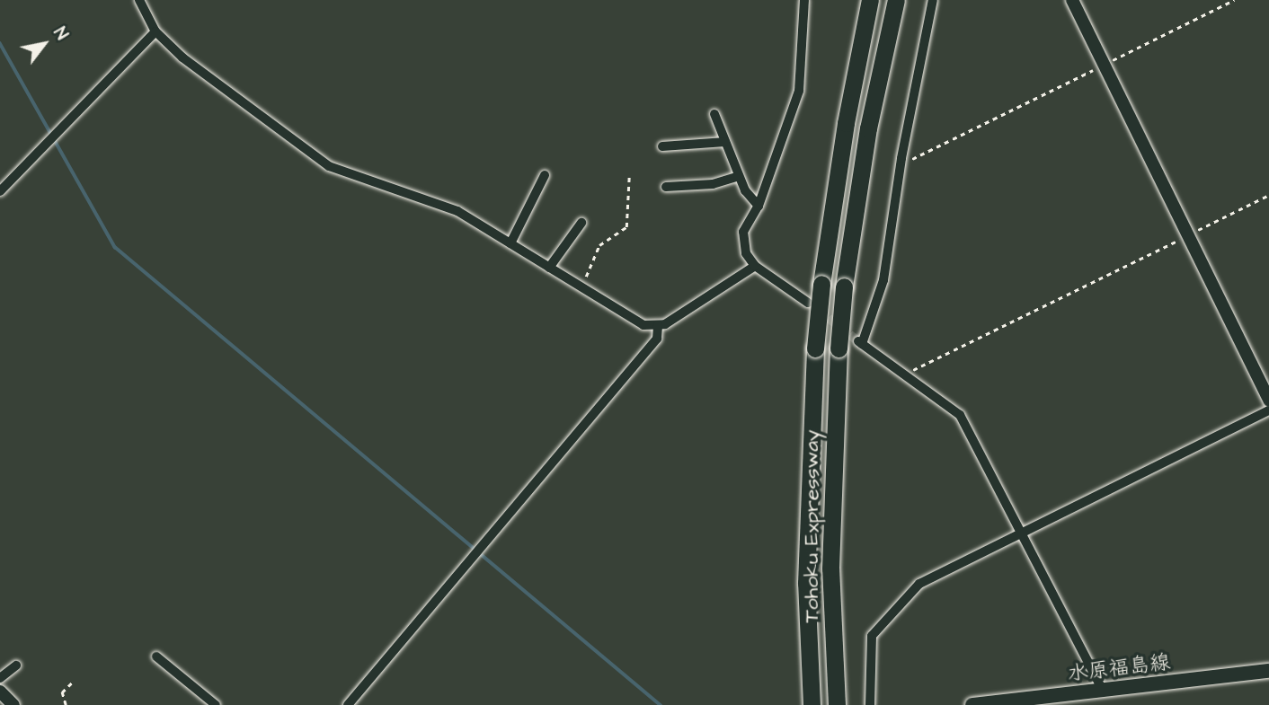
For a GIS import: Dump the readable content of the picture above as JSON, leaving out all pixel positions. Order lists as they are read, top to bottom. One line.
{"streets":{"highway":["Tohoku Expressway"],"main road":["水原福島線"]},"north":"top right"}
